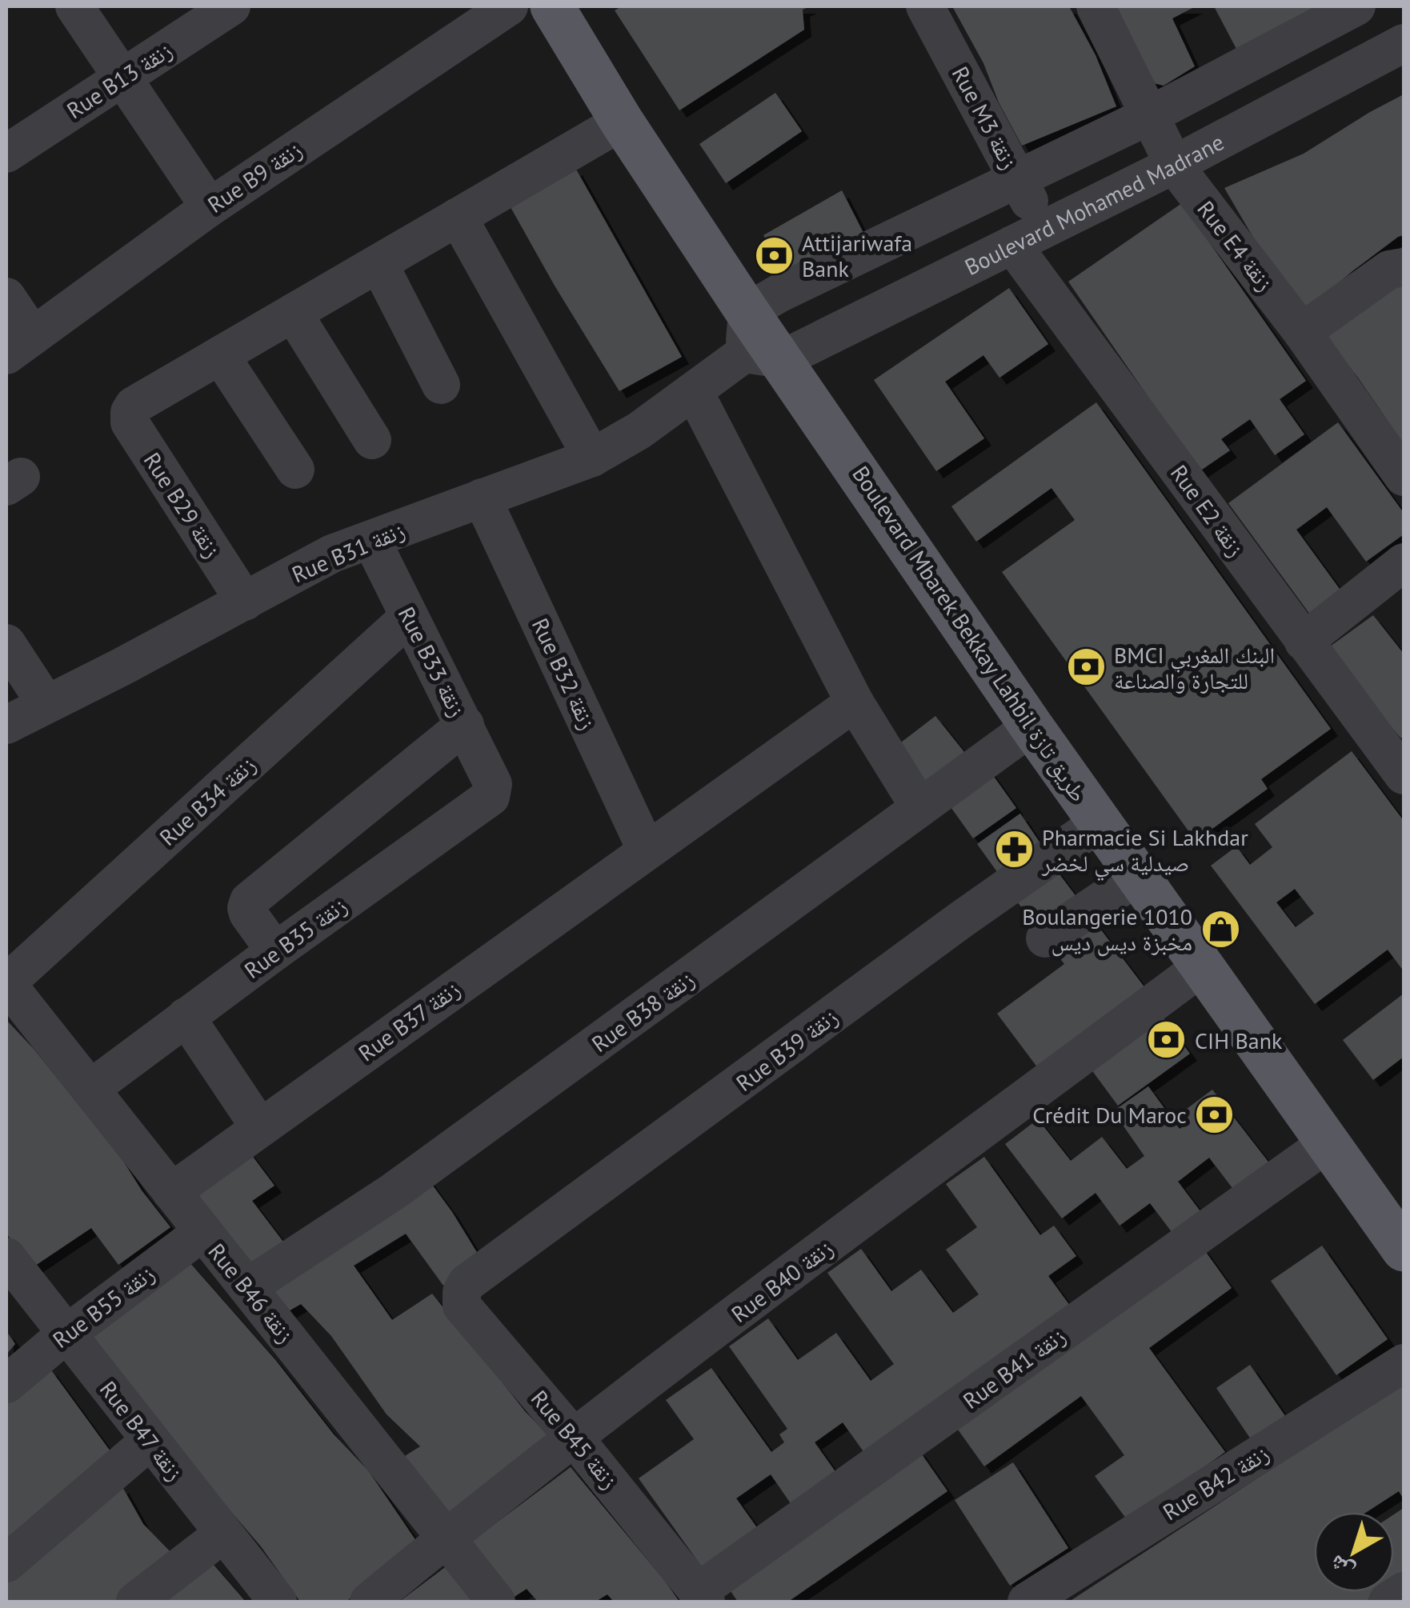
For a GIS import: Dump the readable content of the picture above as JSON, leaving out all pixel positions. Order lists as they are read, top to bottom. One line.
{"streets":{"main road":["Boulevard Mbarek Bekkay Lahbil طريق تازة"],"street":["Rue B13 زنقة","Rue M3 زنقة","Rue B9 زنقة","Boulevard Mohamed Madrane","Rue E4 زنقة","Rue B29 زنقة","Rue E2 زنقة","Rue B31 زنقة","Rue B33 زنقة","Rue B32 زنقة","Rue B34 زنقة","Rue B35 زنقة","Rue B38 زنقة","Rue B37 زنقة","Rue B39 زنقة","Rue B40 زنقة","Rue B46 زنقة","Rue B55 زنقة","Rue B41 زنقة","Rue B47 زنقة","Rue B45 زنقة","Rue B42 زنقة"]},"crossings":[["Rue M3 زنقة","Boulevard Mohamed Madrane"],["Rue M3 زنقة","Rue E2 زنقة"],["Boulevard Mohamed Madrane","Rue E4 زنقة"],["Boulevard Mohamed Madrane","Rue E2 زنقة"],["Boulevard Mohamed Madrane","Rue B31 زنقة"],["Boulevard Mohamed Madrane","Boulevard Mbarek Bekkay Lahbil طريق تازة"],["Rue B29 زنقة","Rue B31 زنقة"],["Rue B31 زنقة","Boulevard Mbarek Bekkay Lahbil طريق تازة"],["Rue B31 زنقة","Rue B33 زنقة"],["Rue B31 زنقة","Rue B32 زنقة"],["Boulevard Mbarek Bekkay Lahbil طريق تازة","Rue B38 زنقة"],["Boulevard Mbarek Bekkay Lahbil طريق تازة","Rue B39 زنقة"],["Boulevard Mbarek Bekkay Lahbil طريق تازة","Rue B40 زنقة"],["Boulevard Mbarek Bekkay Lahbil طريق تازة","Rue B41 زنقة"],["Rue B33 زنقة","Rue B34 زنقة"],["Rue B33 زنقة","Rue B35 زنقة"],["Rue B32 زنقة","Rue B37 زنقة"],["Rue B34 زنقة","Rue B46 زنقة"],["Rue B35 زنقة","Rue B46 زنقة"],["Rue B38 زنقة","Rue B46 زنقة"],["Rue B37 زنقة","Rue B46 زنقة"],["Rue B39 زنقة","Rue B45 زنقة"],["Rue B40 زنقة","Rue B46 زنقة"],["Rue B40 زنقة","Rue B45 زنقة"],["Rue B46 زنقة","Rue B55 زنقة"],["Rue B55 زنقة","Rue B47 زنقة"],["Rue B41 زنقة","Rue B45 زنقة"]],"places":{"bank":["Attijariwafa Bank","BMCI البنك المغربي للتجارة والصناعة","CIH Bank","Crédit Du Maroc"],"pharmacy":["Pharmacie Si Lakhdar صيدلية سي لخضر"],"shop":["Boulangerie 1010 مخبزة ديس ديس"]},"north":"bottom left"}
